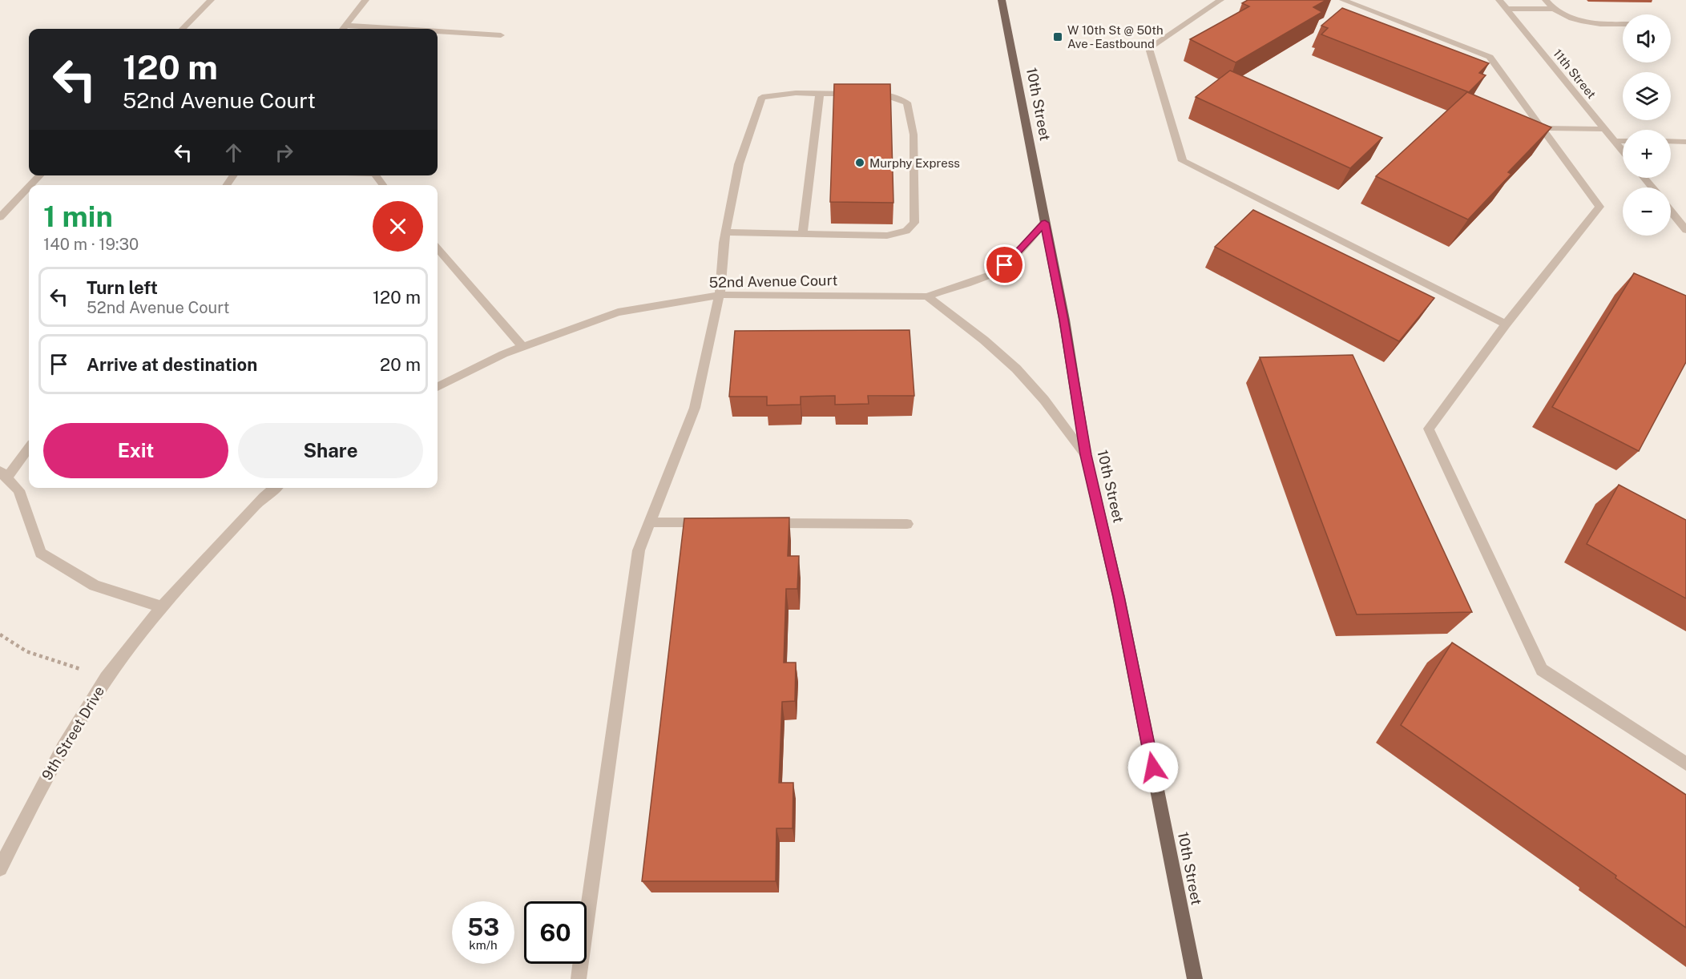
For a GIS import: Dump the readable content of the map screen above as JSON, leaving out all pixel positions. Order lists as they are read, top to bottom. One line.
{"streets":{"main road":["10th Street"],"street":["11th Street","52nd Avenue Court","9th Street Drive"]},"crossings":[["10th Street","52nd Avenue Court"]],"places":{"transit":["W 10th St @ 50th Ave - Eastbound"],"other":["Murphy Express"]},"page":{"map_buttons":["+","−"],"turn":["120 m","52nd Avenue Court"],"heading":["1 min","140 m · 19:30"],"list":[{"name":"Turn left","note":"52nd Avenue Court","value":"120 m"},{"name":"Arrive at destination","value":"20 m"}],"buttons":["Exit","Share"],"speed":"53 km/h","limit":"60"}}
